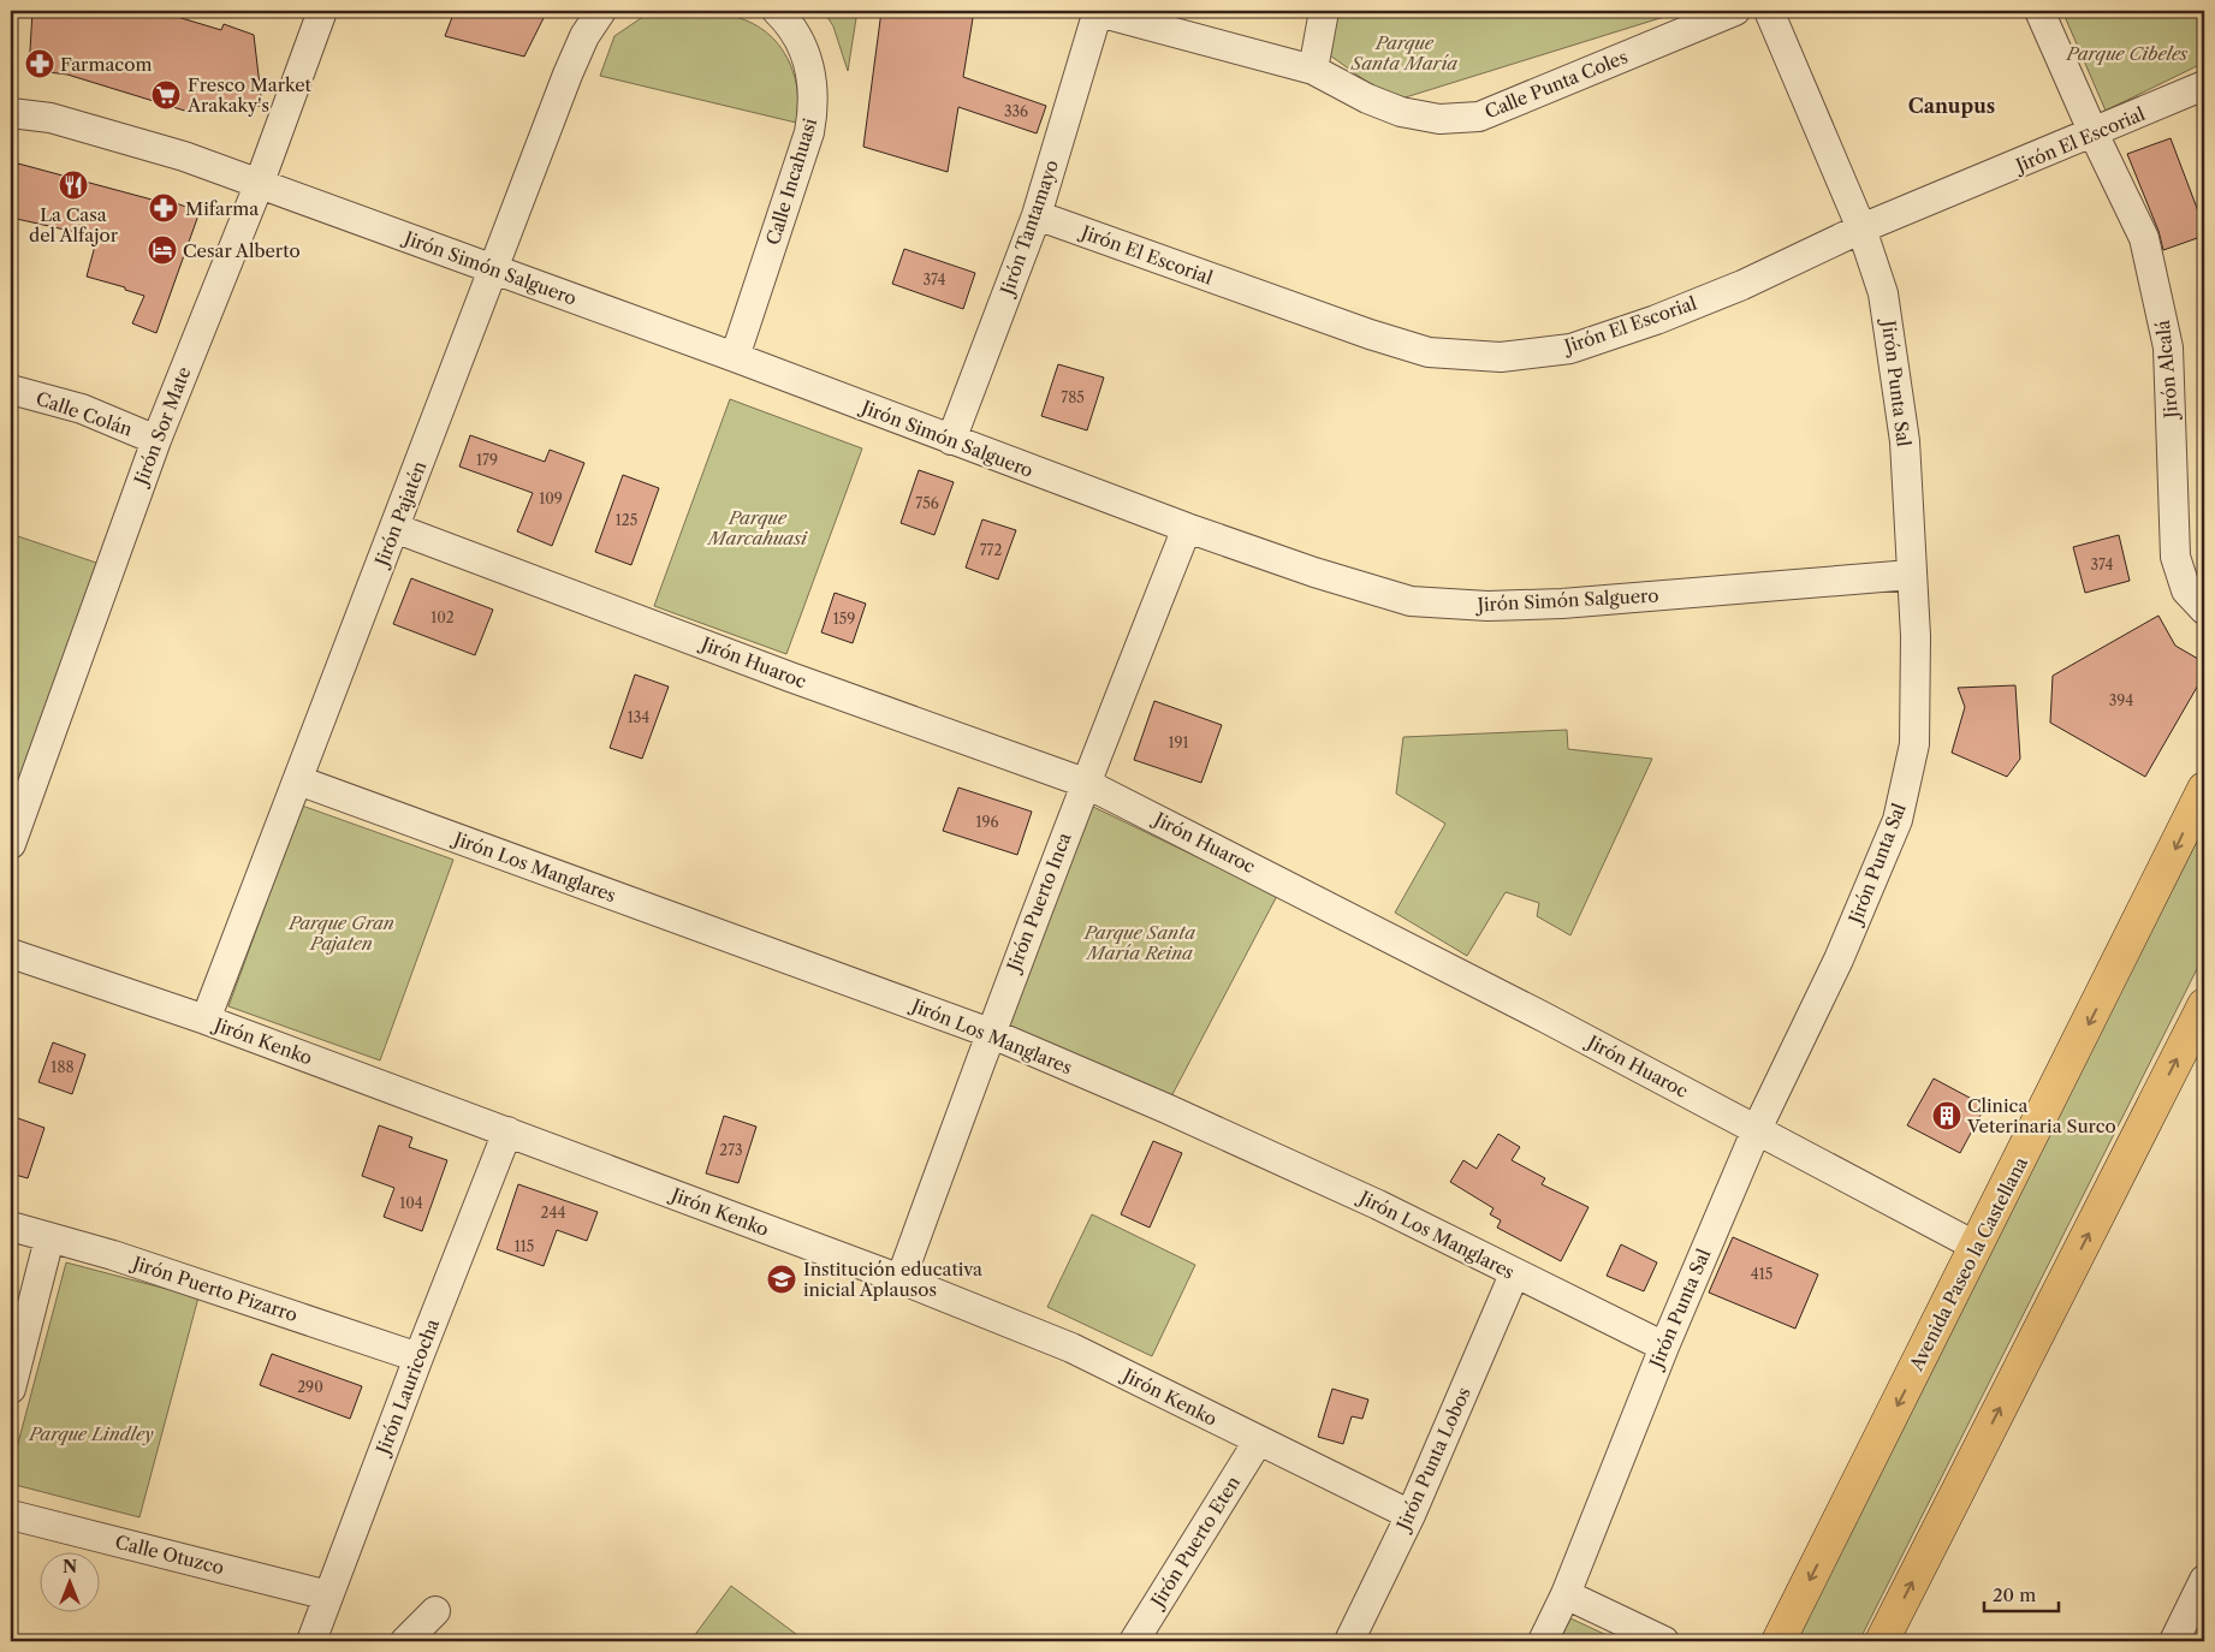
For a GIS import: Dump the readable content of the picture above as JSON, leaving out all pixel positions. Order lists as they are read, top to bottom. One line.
{"streets":{"main road":["Avenida Paseo la Castellana"],"street":["Calle Punta Coles","Jirón El Escorial","Calle Incahuasi","Jirón Tantamayo","Jirón Simón Salguero","Jirón Alcalá","Jirón Punta Sal","Calle Colán","Jirón Sor Mate","Jirón Pajatén","Jirón Huaroc","Jirón Los Manglares","Jirón Puerto Inca","Jirón Kenko","Jirón Puerto Pizarro","Jirón Lauricocha","Jirón Punta Lobos","Jirón Puerto Eten","Calle Otuzco"]},"crossings":[["Calle Punta Coles","Jirón Tantamayo"],["Jirón El Escorial","Jirón Tantamayo"],["Jirón El Escorial","Jirón Alcalá"],["Jirón El Escorial","Jirón Punta Sal"],["Calle Incahuasi","Jirón Simón Salguero"],["Jirón Tantamayo","Jirón Simón Salguero"],["Jirón Simón Salguero","Jirón Punta Sal"],["Jirón Simón Salguero","Jirón Sor Mate"],["Jirón Simón Salguero","Jirón Pajatén"],["Jirón Simón Salguero","Jirón Puerto Inca"],["Jirón Punta Sal","Jirón Huaroc"],["Jirón Punta Sal","Jirón Los Manglares"],["Calle Colán","Jirón Sor Mate"],["Jirón Pajatén","Jirón Huaroc"],["Jirón Pajatén","Jirón Los Manglares"],["Jirón Pajatén","Jirón Kenko"],["Jirón Huaroc","Jirón Puerto Inca"],["Jirón Huaroc","Avenida Paseo la Castellana"],["Jirón Los Manglares","Jirón Puerto Inca"],["Jirón Los Manglares","Jirón Punta Lobos"],["Jirón Puerto Inca","Jirón Kenko"],["Jirón Kenko","Jirón Lauricocha"],["Jirón Kenko","Jirón Punta Lobos"],["Jirón Kenko","Jirón Puerto Eten"],["Jirón Puerto Pizarro","Jirón Lauricocha"],["Jirón Lauricocha","Calle Otuzco"]],"districts":["Canupus"],"parks":["Parque Santa María","Parque Cibeles","Parque Marcahuasi","Parque Gran Pajaten","Parque Santa María Reina","Parque Lindley"],"places":{"pharmacy":["Farmacom","Mifarma"],"supermarket":["Fresco Market Arakaky's"],"restaurant":["La Casa del Alfajor"],"hotel":["Cesar Alberto"],"building":["Clinica Veterinaria Surco"],"school or university":["Institución educativa inicial Aplausos"]},"house_numbers":["336","374","785","179","109","756","125","772","374","102","159","394","134","191","196","188","273","104","244","115","415","290"],"scale_bar":"20 m","north":"top"}
